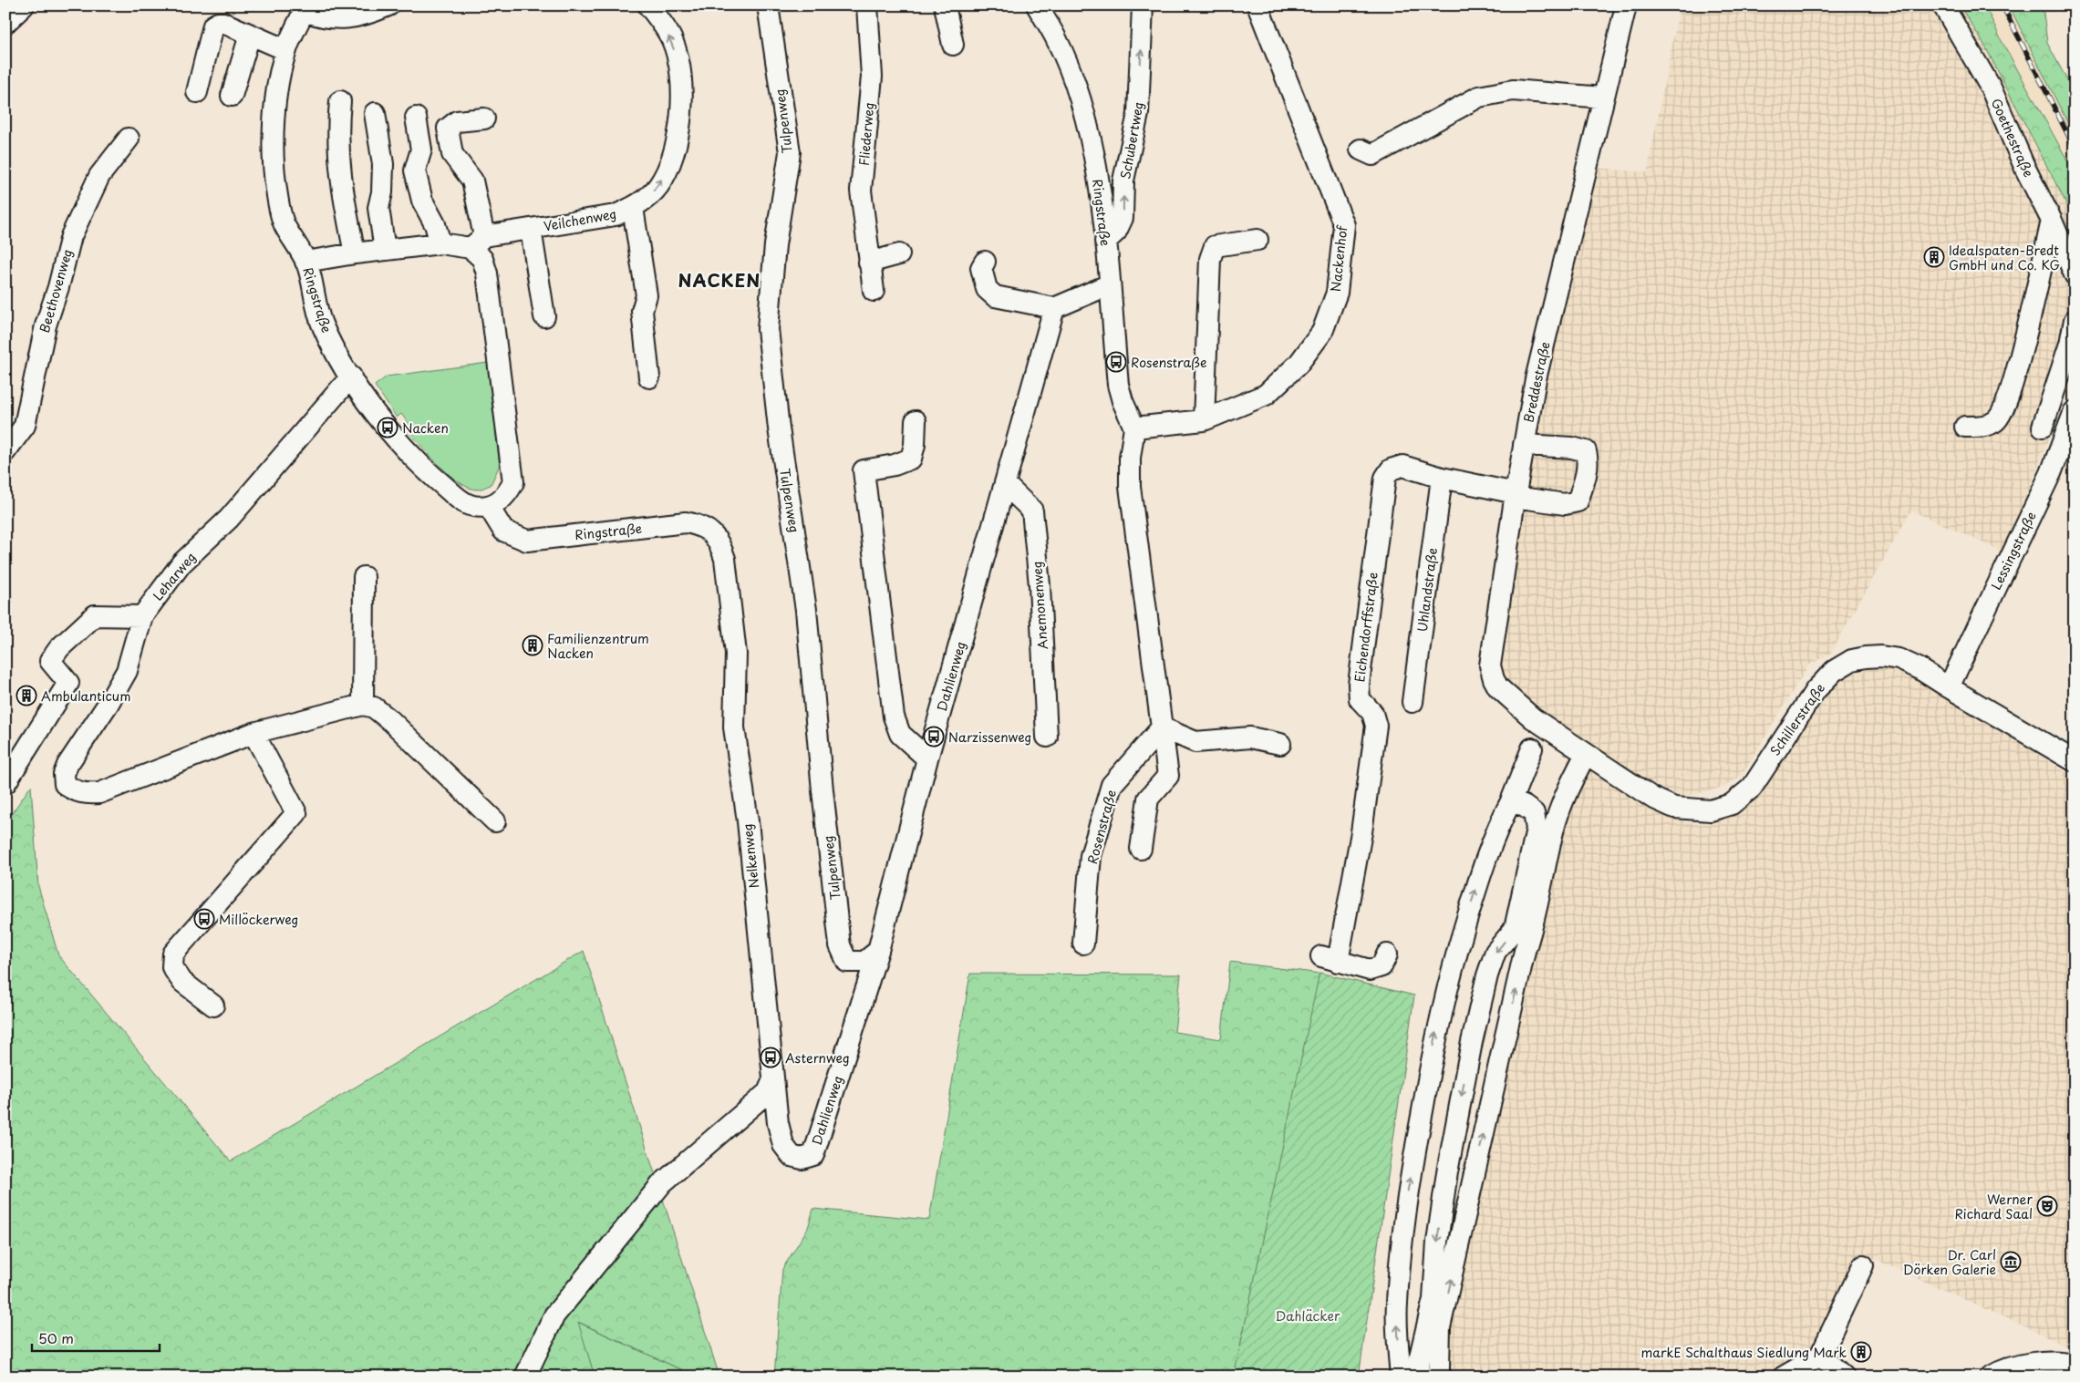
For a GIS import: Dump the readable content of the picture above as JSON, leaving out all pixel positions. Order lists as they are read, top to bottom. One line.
{"streets":{"street":["Tulpenweg","Fliederweg","Goethestraße","Schubertweg","Ringstraße","Veilchenweg","Nackenhof","Beethovenweg","Breddestraße","Lessingstraße","Leharweg","Uhlandstraße","Anemonenweg","Eichendorffstraße","Dahlienweg","Schillerstraße","Rosenstraße","Nelkenweg"]},"crossings":[["Tulpenweg","Dahlienweg"],["Schubertweg","Ringstraße"],["Ringstraße","Veilchenweg"],["Ringstraße","Nackenhof"],["Ringstraße","Leharweg"],["Ringstraße","Nelkenweg"],["Breddestraße","Eichendorffstraße"],["Breddestraße","Schillerstraße"],["Lessingstraße","Schillerstraße"],["Uhlandstraße","Eichendorffstraße"],["Anemonenweg","Dahlienweg"],["Dahlienweg","Nelkenweg"]],"one_way":["Schubertweg","Veilchenweg"],"districts":["NACKEN"],"parks":["Dahläcker"],"places":{"building":["Idealspaten-Bredt GmbH und Co. KG","Familienzentrum Nacken","Ambulanticum","markE Schalthaus Siedlung Mark"],"bus stop":["Rosenstraße","Nacken","Narzissenweg","Millöckerweg","Asternweg"],"theatre":["Werner Richard Saal"],"museum":["Dr. Carl Dörken Galerie"]},"scale_bar":"50 m"}
